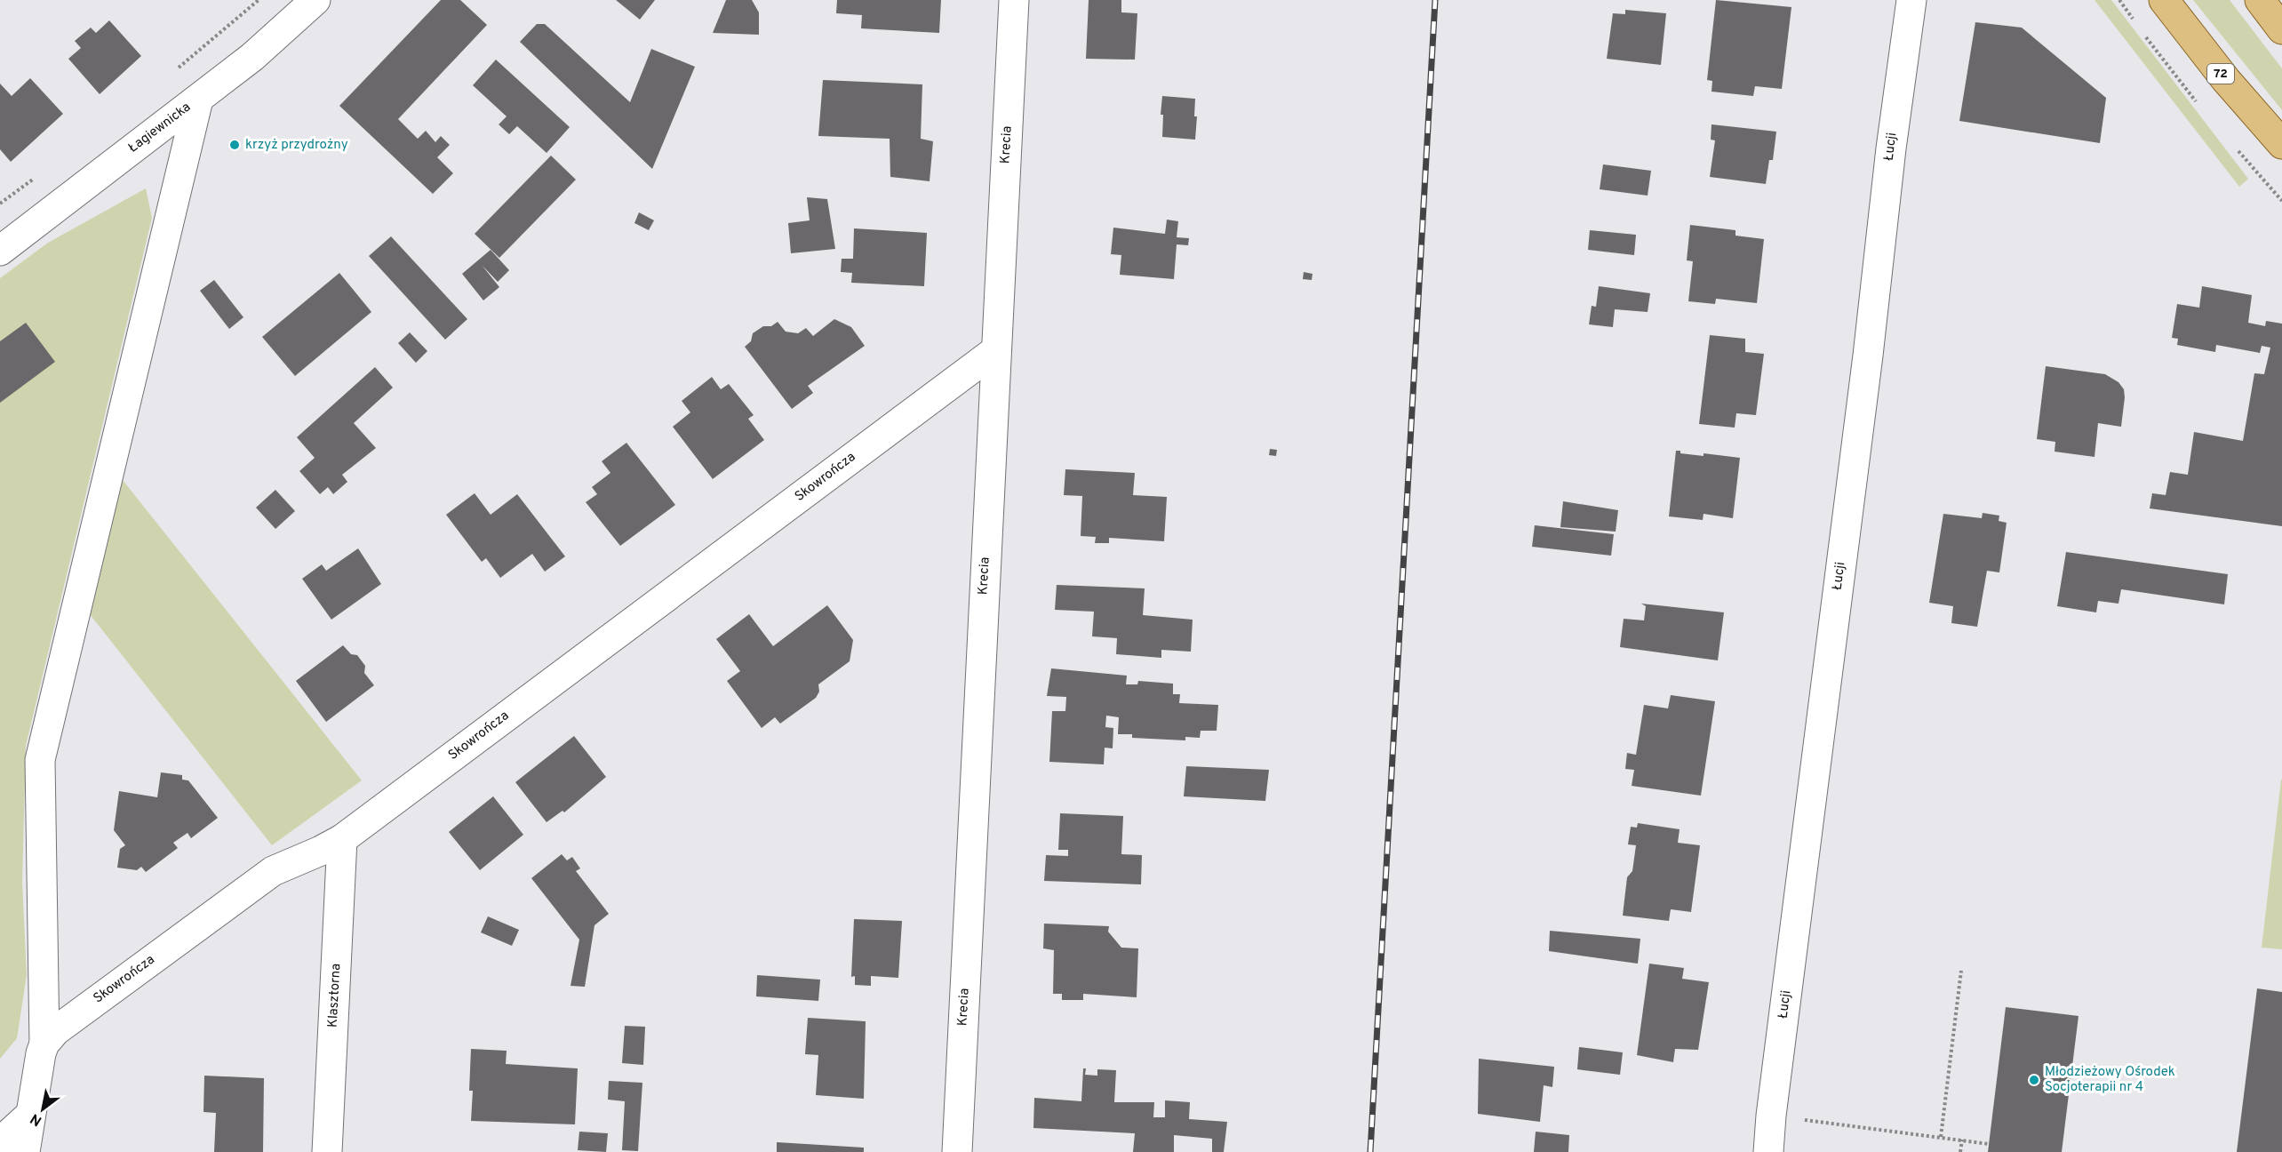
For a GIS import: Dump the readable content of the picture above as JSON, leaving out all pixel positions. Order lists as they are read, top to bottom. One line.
{"streets":{"main road":["72"],"street":["Łagiewnicka","Krecia","Łucji","Skowrończa","Klasztorna"]},"crossings":[["Krecia","Skowrończa"],["Skowrończa","Klasztorna"]],"places":["krzyż przydrożny","Młodzieżowy Ośrodek Socjoterapii nr 4"],"north":"bottom left"}
